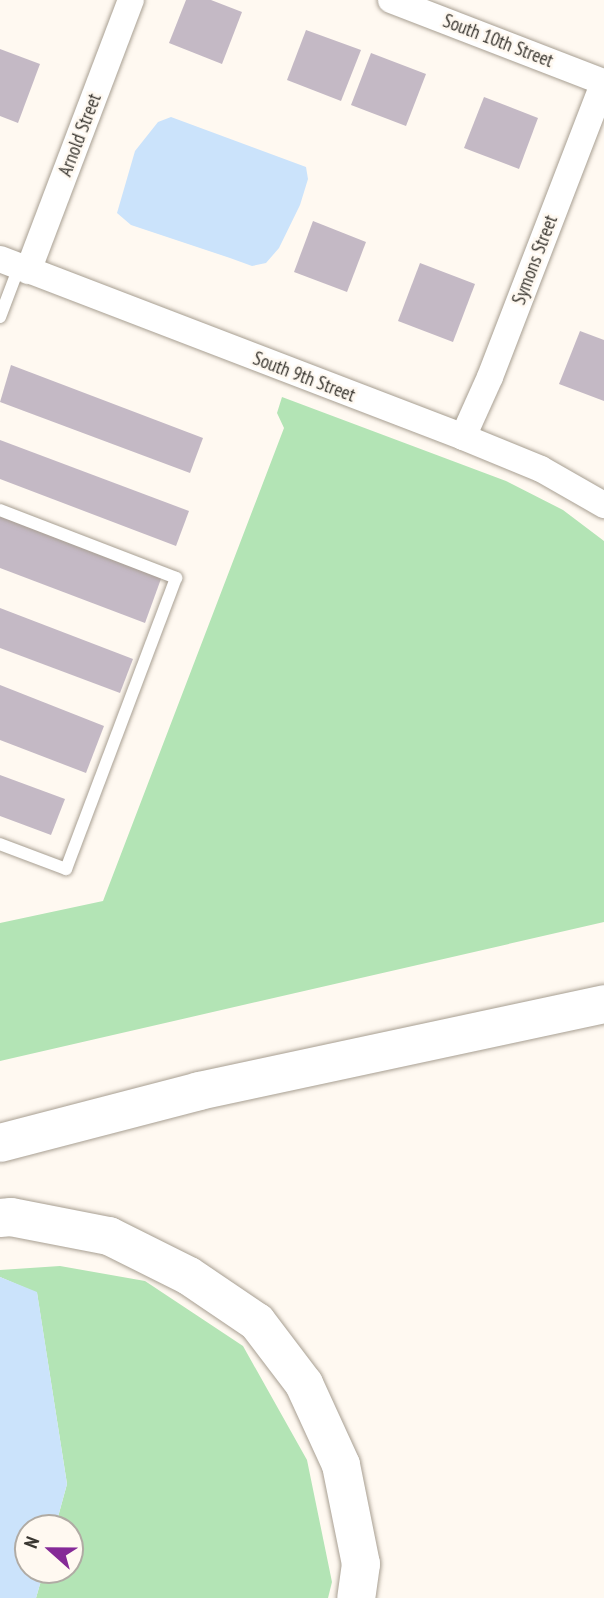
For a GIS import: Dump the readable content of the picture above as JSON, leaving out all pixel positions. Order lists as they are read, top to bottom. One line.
{"streets":{"street":["South 10th Street","Arnold Street","Symons Street","South 9th Street"]},"crossings":[["South 10th Street","Symons Street"],["Arnold Street","South 9th Street"],["Symons Street","South 9th Street"]],"north":"left"}
